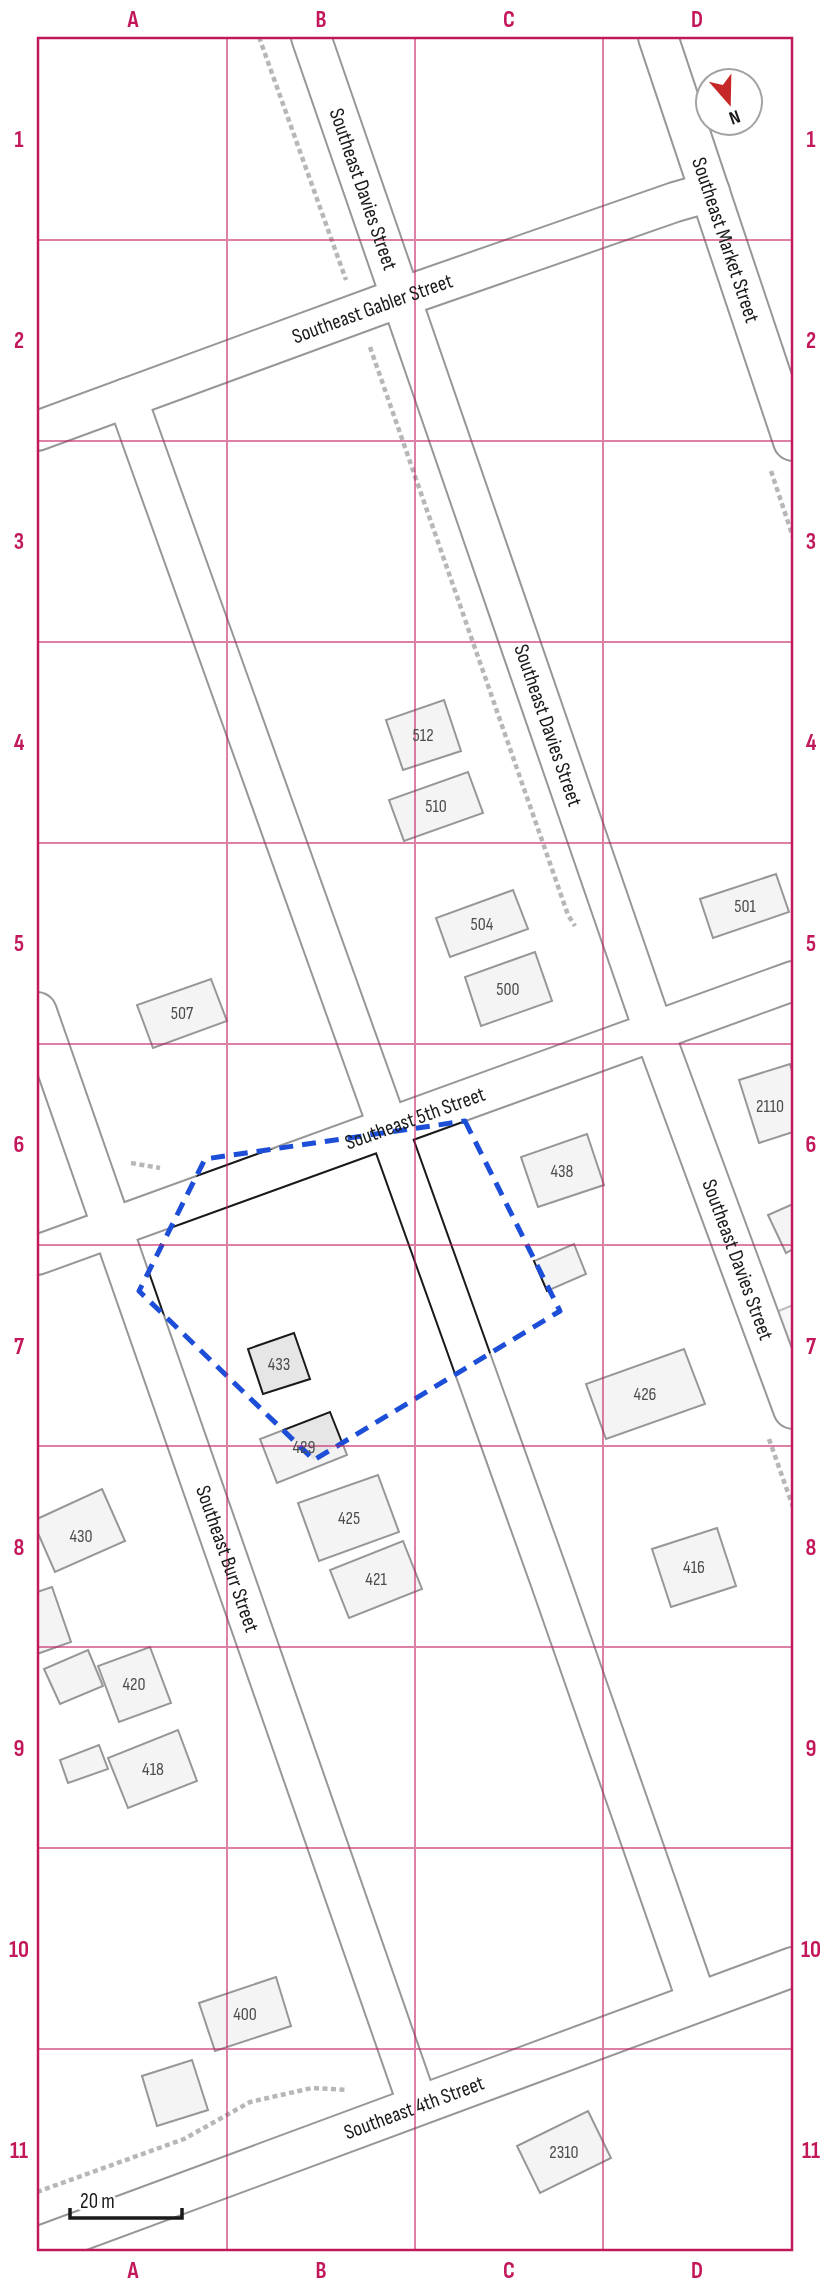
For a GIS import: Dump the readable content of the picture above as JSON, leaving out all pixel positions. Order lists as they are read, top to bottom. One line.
{"streets":{"street":["Southeast Davies Street","Southeast Market Street","Southeast Gabler Street","Southeast 5th Street","Southeast Burr Street","Southeast 4th Street"]},"crossings":[["Southeast Davies Street","Southeast Gabler Street"],["Southeast Davies Street","Southeast 5th Street"],["Southeast Market Street","Southeast Gabler Street"],["Southeast 5th Street","Southeast Burr Street"],["Southeast Burr Street","Southeast 4th Street"]],"house_numbers":["512","510","501","504","500","507","2110","438","433","426","429","425","430","416","421","420","418","400","2310"],"scale_bar":"20 m","north":"bottom","grid":{"columns":["A","B","C","D"],"rows":["1","2","3","4","5","6","7","8","9","10","11"]}}
